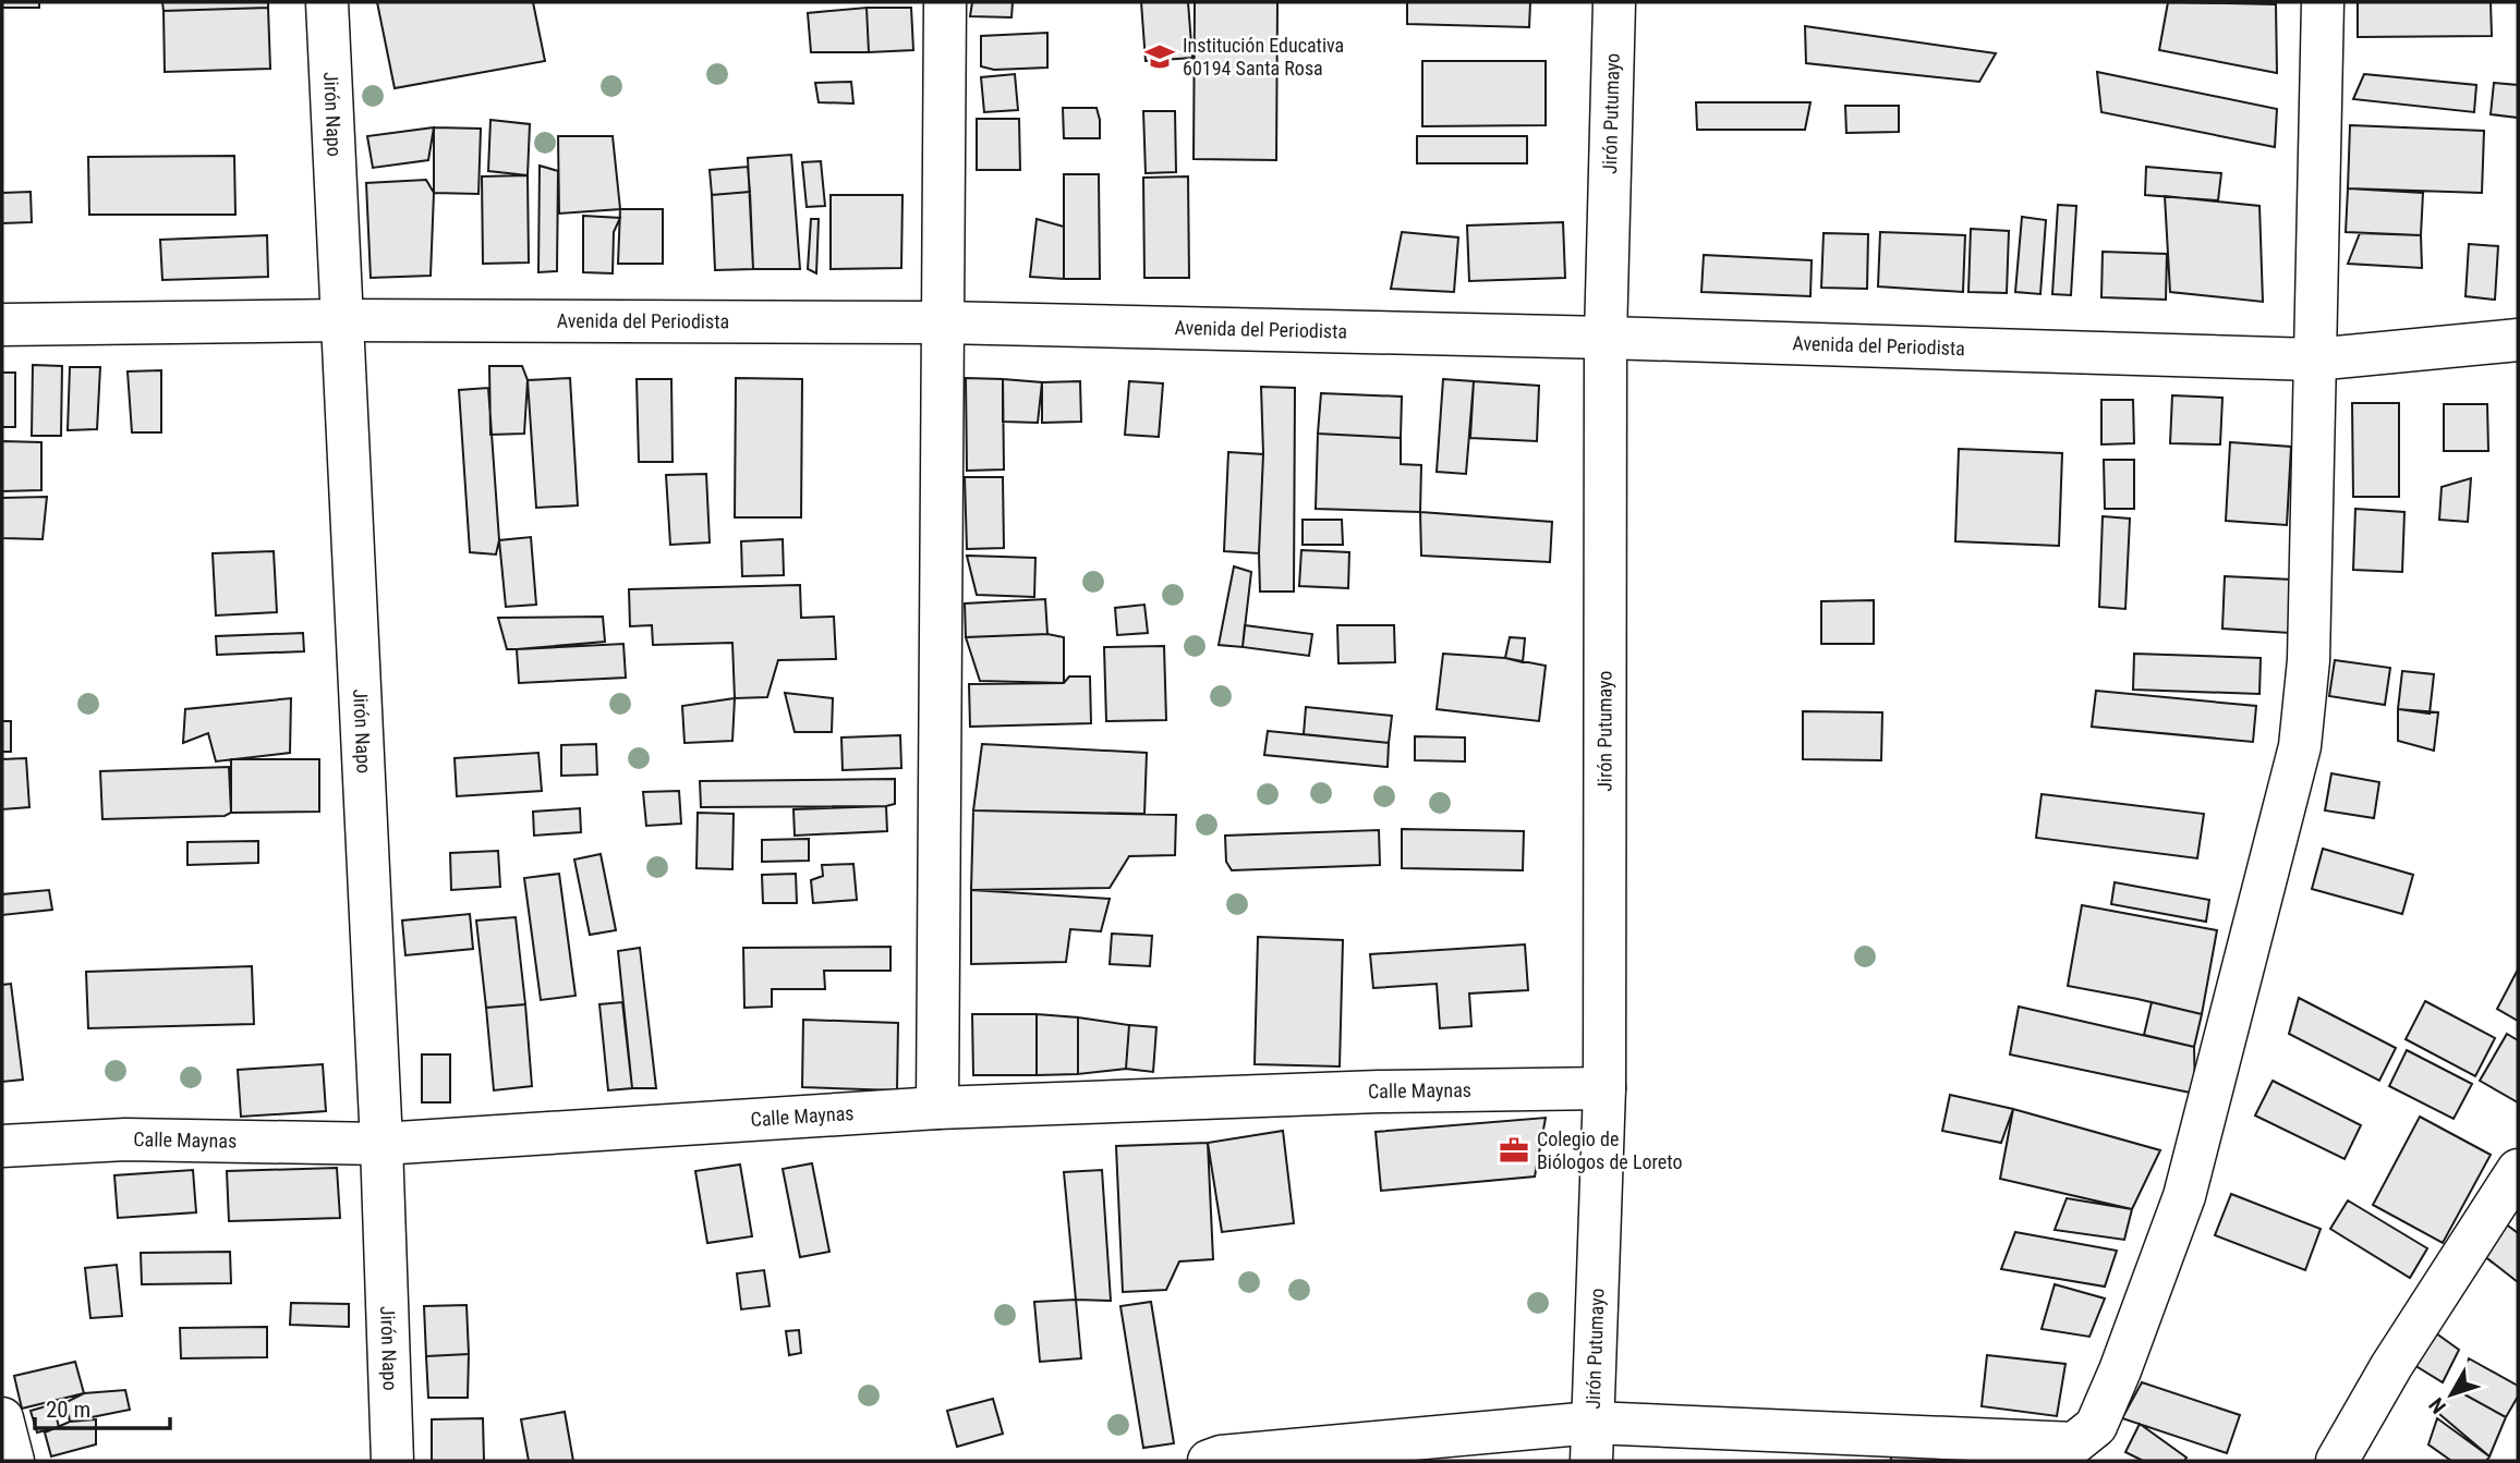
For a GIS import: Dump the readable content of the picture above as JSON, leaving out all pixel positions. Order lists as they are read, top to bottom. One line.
{"streets":{"street":["Jirón Napo","Jirón Putumayo","Avenida del Periodista","Calle Maynas"]},"crossings":[["Jirón Napo","Avenida del Periodista"],["Jirón Napo","Calle Maynas"],["Jirón Putumayo","Avenida del Periodista"],["Jirón Putumayo","Calle Maynas"]],"places":{"school or university":["Institución Educativa 60194 Santa Rosa"],"office":["Colegio de Biólogos de Loreto"]},"scale_bar":"20 m","north":"bottom left"}
